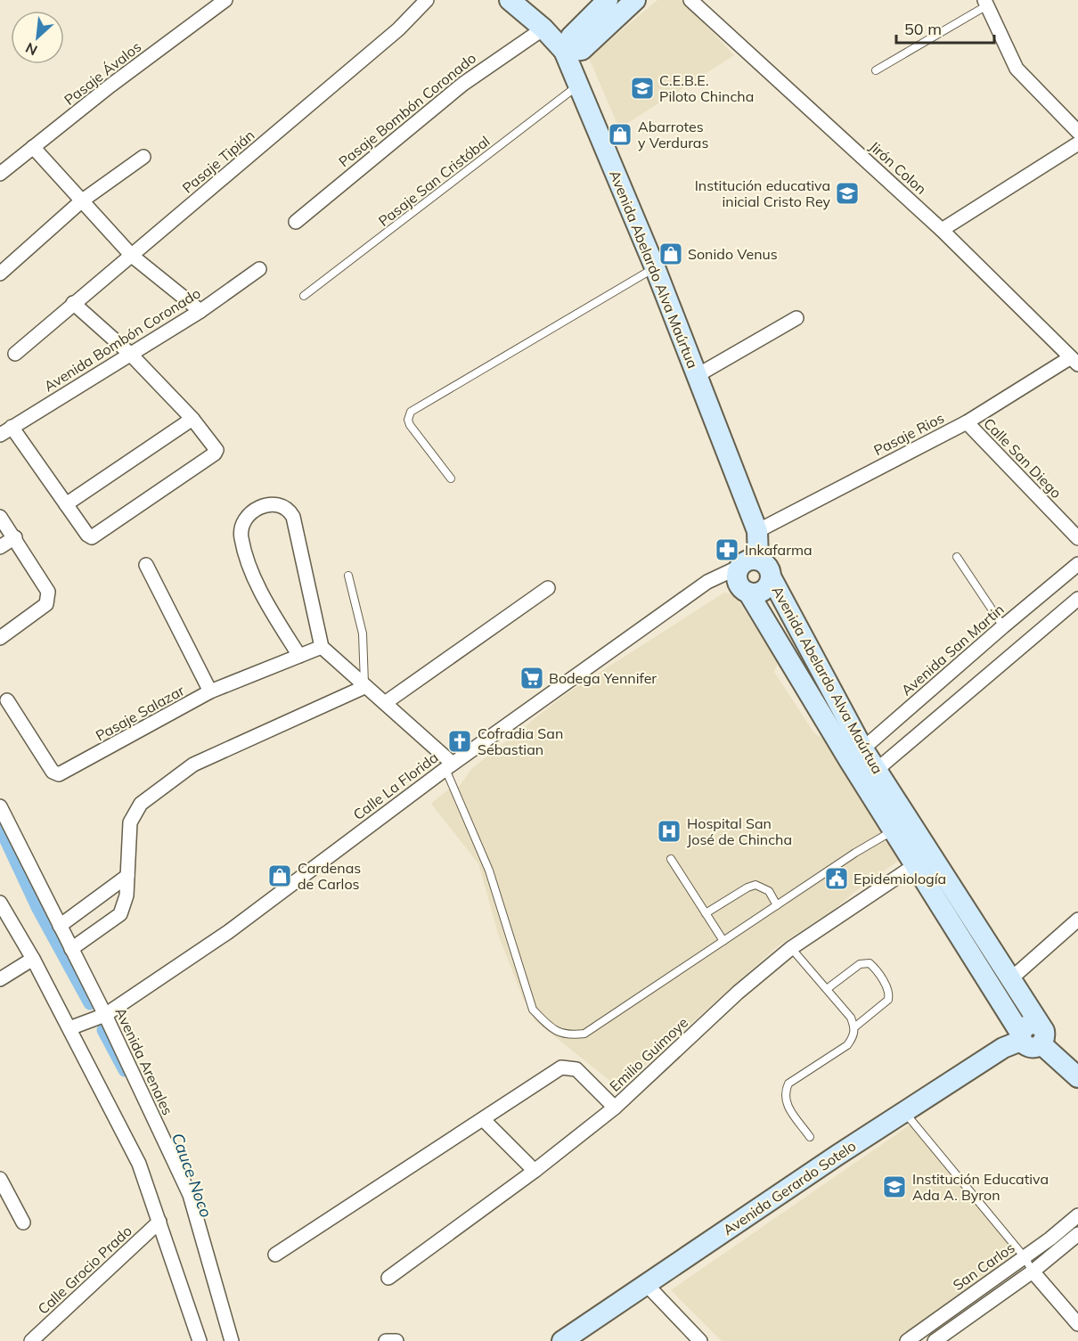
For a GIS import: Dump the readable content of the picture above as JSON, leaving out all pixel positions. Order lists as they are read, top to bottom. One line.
{"streets":{"street":["Pasaje Ávalos","Pasaje Bombón Coronado","Pasaje Tipián","Jirón Colon","Avenida Abelardo Alva Maúrtua","Avenida Bombón Coronado","Pasaje Rios","Calle San Diego","Avenida San Martin","Pasaje Salazar","Calle La Florida","Emilio Guimoye","Avenida Arenales","Avenida Gerardo Sotelo","San Carlos","Calle Grocio Prado"],"lane":["Pasaje San Cristóbal"]},"crossings":[["Pasaje Bombón Coronado","Avenida Abelardo Alva Maúrtua"],["Jirón Colon","Pasaje Rios"],["Pasaje San Cristóbal","Avenida Abelardo Alva Maúrtua"],["Avenida Abelardo Alva Maúrtua","Pasaje Rios"],["Avenida Abelardo Alva Maúrtua","Avenida San Martin"],["Avenida Abelardo Alva Maúrtua","Calle La Florida"],["Avenida Abelardo Alva Maúrtua","Emilio Guimoye"],["Avenida Abelardo Alva Maúrtua","Avenida Gerardo Sotelo"],["Pasaje Rios","Calle San Diego"],["Calle La Florida","Avenida Arenales"]],"water":["Cauce Noco"],"places":{"school or university":["C.E.B.E. Piloto Chincha","Institución educativa inicial Cristo Rey","Institución Educativa Ada A. Byron"],"shop":["Abarrotes y Verduras","Sonido Venus","Cardenas de Carlos"],"pharmacy":["Inkafarma"],"supermarket":["Bodega Yennifer"],"church":["Cofradia San Sebastian"],"hospital":["Hospital San José de Chincha"],"public building":["Epidemiología"]},"scale_bar":"50 m","north":"bottom left"}
